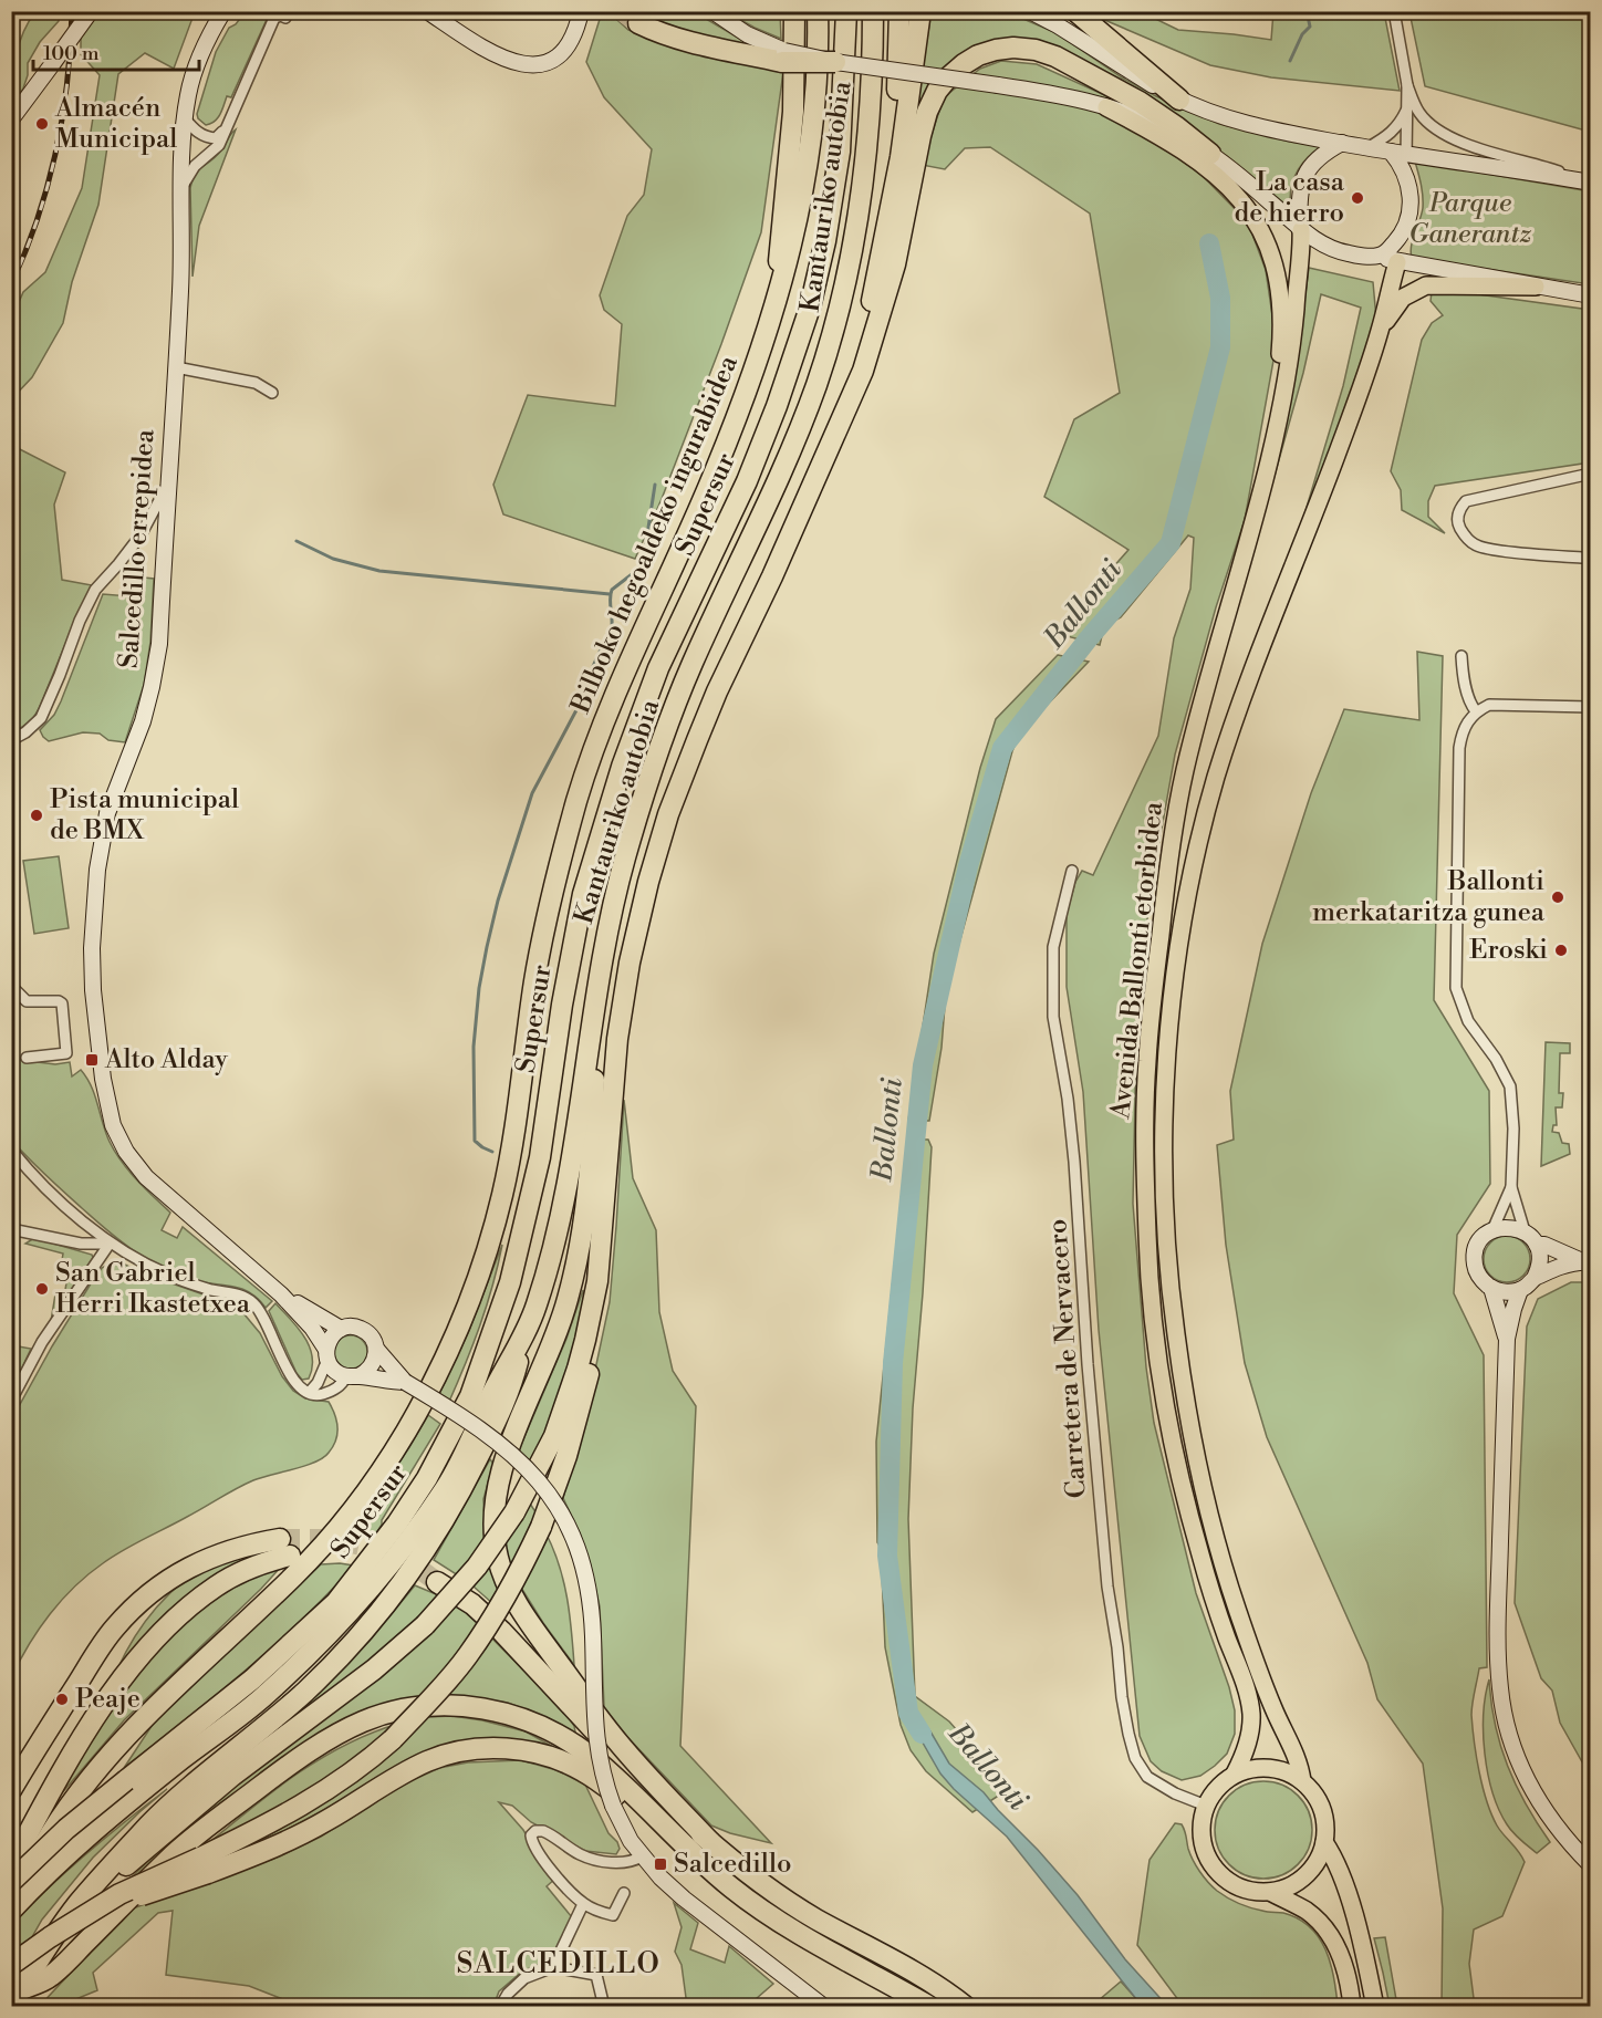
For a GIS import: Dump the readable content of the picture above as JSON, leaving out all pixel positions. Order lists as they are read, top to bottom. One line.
{"streets":{"highway":["Kantauriko autobia","Supersur","Bilboko hegoaldeko ingurabidea"],"main road":["Avenida Ballonti etorbidea"],"street":["Salcedillo errepidea","Carretera de Nervacero"]},"crossings":[["Kantauriko autobia","Supersur"],["Avenida Ballonti etorbidea","Carretera de Nervacero"]],"districts":["SALCEDILLO"],"water":["Ballonti"],"parks":["Parque Ganerantz"],"places":{"other":["Almacén Municipal","La casa de hierro","Pista municipal de BMX","Ballonti merkataritza gunea","Eroski","San Gabriel Herri Ikastetxea","Peaje"],"transit":["Alto Alday","Salcedillo"]},"scale_bar":"100 m"}
